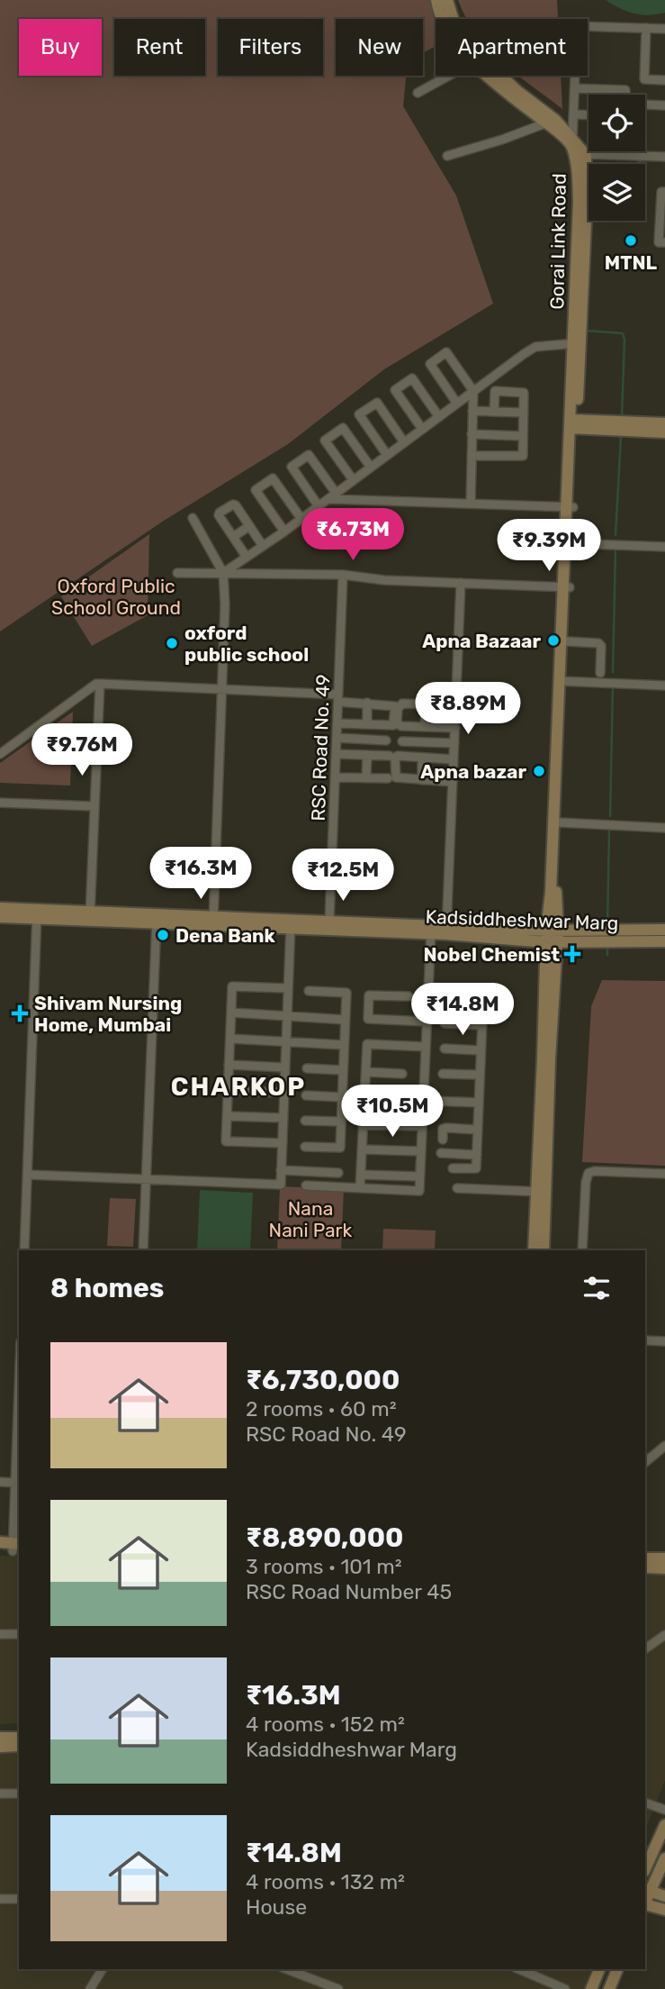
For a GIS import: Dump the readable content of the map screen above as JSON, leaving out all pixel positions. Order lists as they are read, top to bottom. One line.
{"streets":{"main road":["Gorai Link Road","Kadsiddheshwar Marg"],"street":["RSC Road No. 49"]},"crossings":[["RSC Road No. 49","Kadsiddheshwar Marg"]],"districts":["CHARKOP"],"parks":["Oxford Public School Ground","Nana Nani Park"],"places":{"other":["MTNL","Apna Bazaar","oxford public school","Apna bazar","Dena Bank"],"health":["Nobel Chemist","Shivam Nursing Home, Mumbai"]},"page":{"chip":["Buy","Rent","Filters","New","Apartment"],"price":["₹6.73M","₹9.39M","₹8.89M","₹9.76M","₹16.3M","₹12.5M","₹14.8M","₹10.5M"],"heading":"8 homes","list":[{"name":"₹6,730,000","note":"2 rooms · 60 m² · RSC Road No. 49"},{"name":"₹8,890,000","note":"3 rooms · 101 m² · RSC Road Number 45"},{"name":"₹16.3M","note":"4 rooms · 152 m² · Kadsiddheshwar Marg"},{"name":"₹14.8M","note":"4 rooms · 132 m² · House"}]}}
